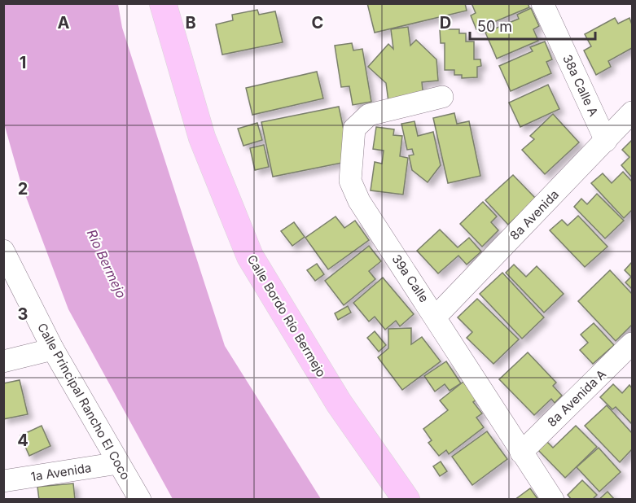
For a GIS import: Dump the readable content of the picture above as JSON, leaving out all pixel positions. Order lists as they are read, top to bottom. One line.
{"streets":{"main road":["Calle Bordo Río Bermejo"],"street":["38a Calle A","8a Avenida","39a Calle","8a Avenida A","Calle Principal Rancho El Coco","1a Avenida"]},"crossings":[["38a Calle A","8a Avenida"],["8a Avenida","39a Calle"],["39a Calle","8a Avenida A"],["Calle Principal Rancho El Coco","1a Avenida"]],"water":["Río Bermejo"],"scale_bar":"50 m","grid":{"columns":["A","B","C","D"],"rows":["1","2","3","4"]}}
